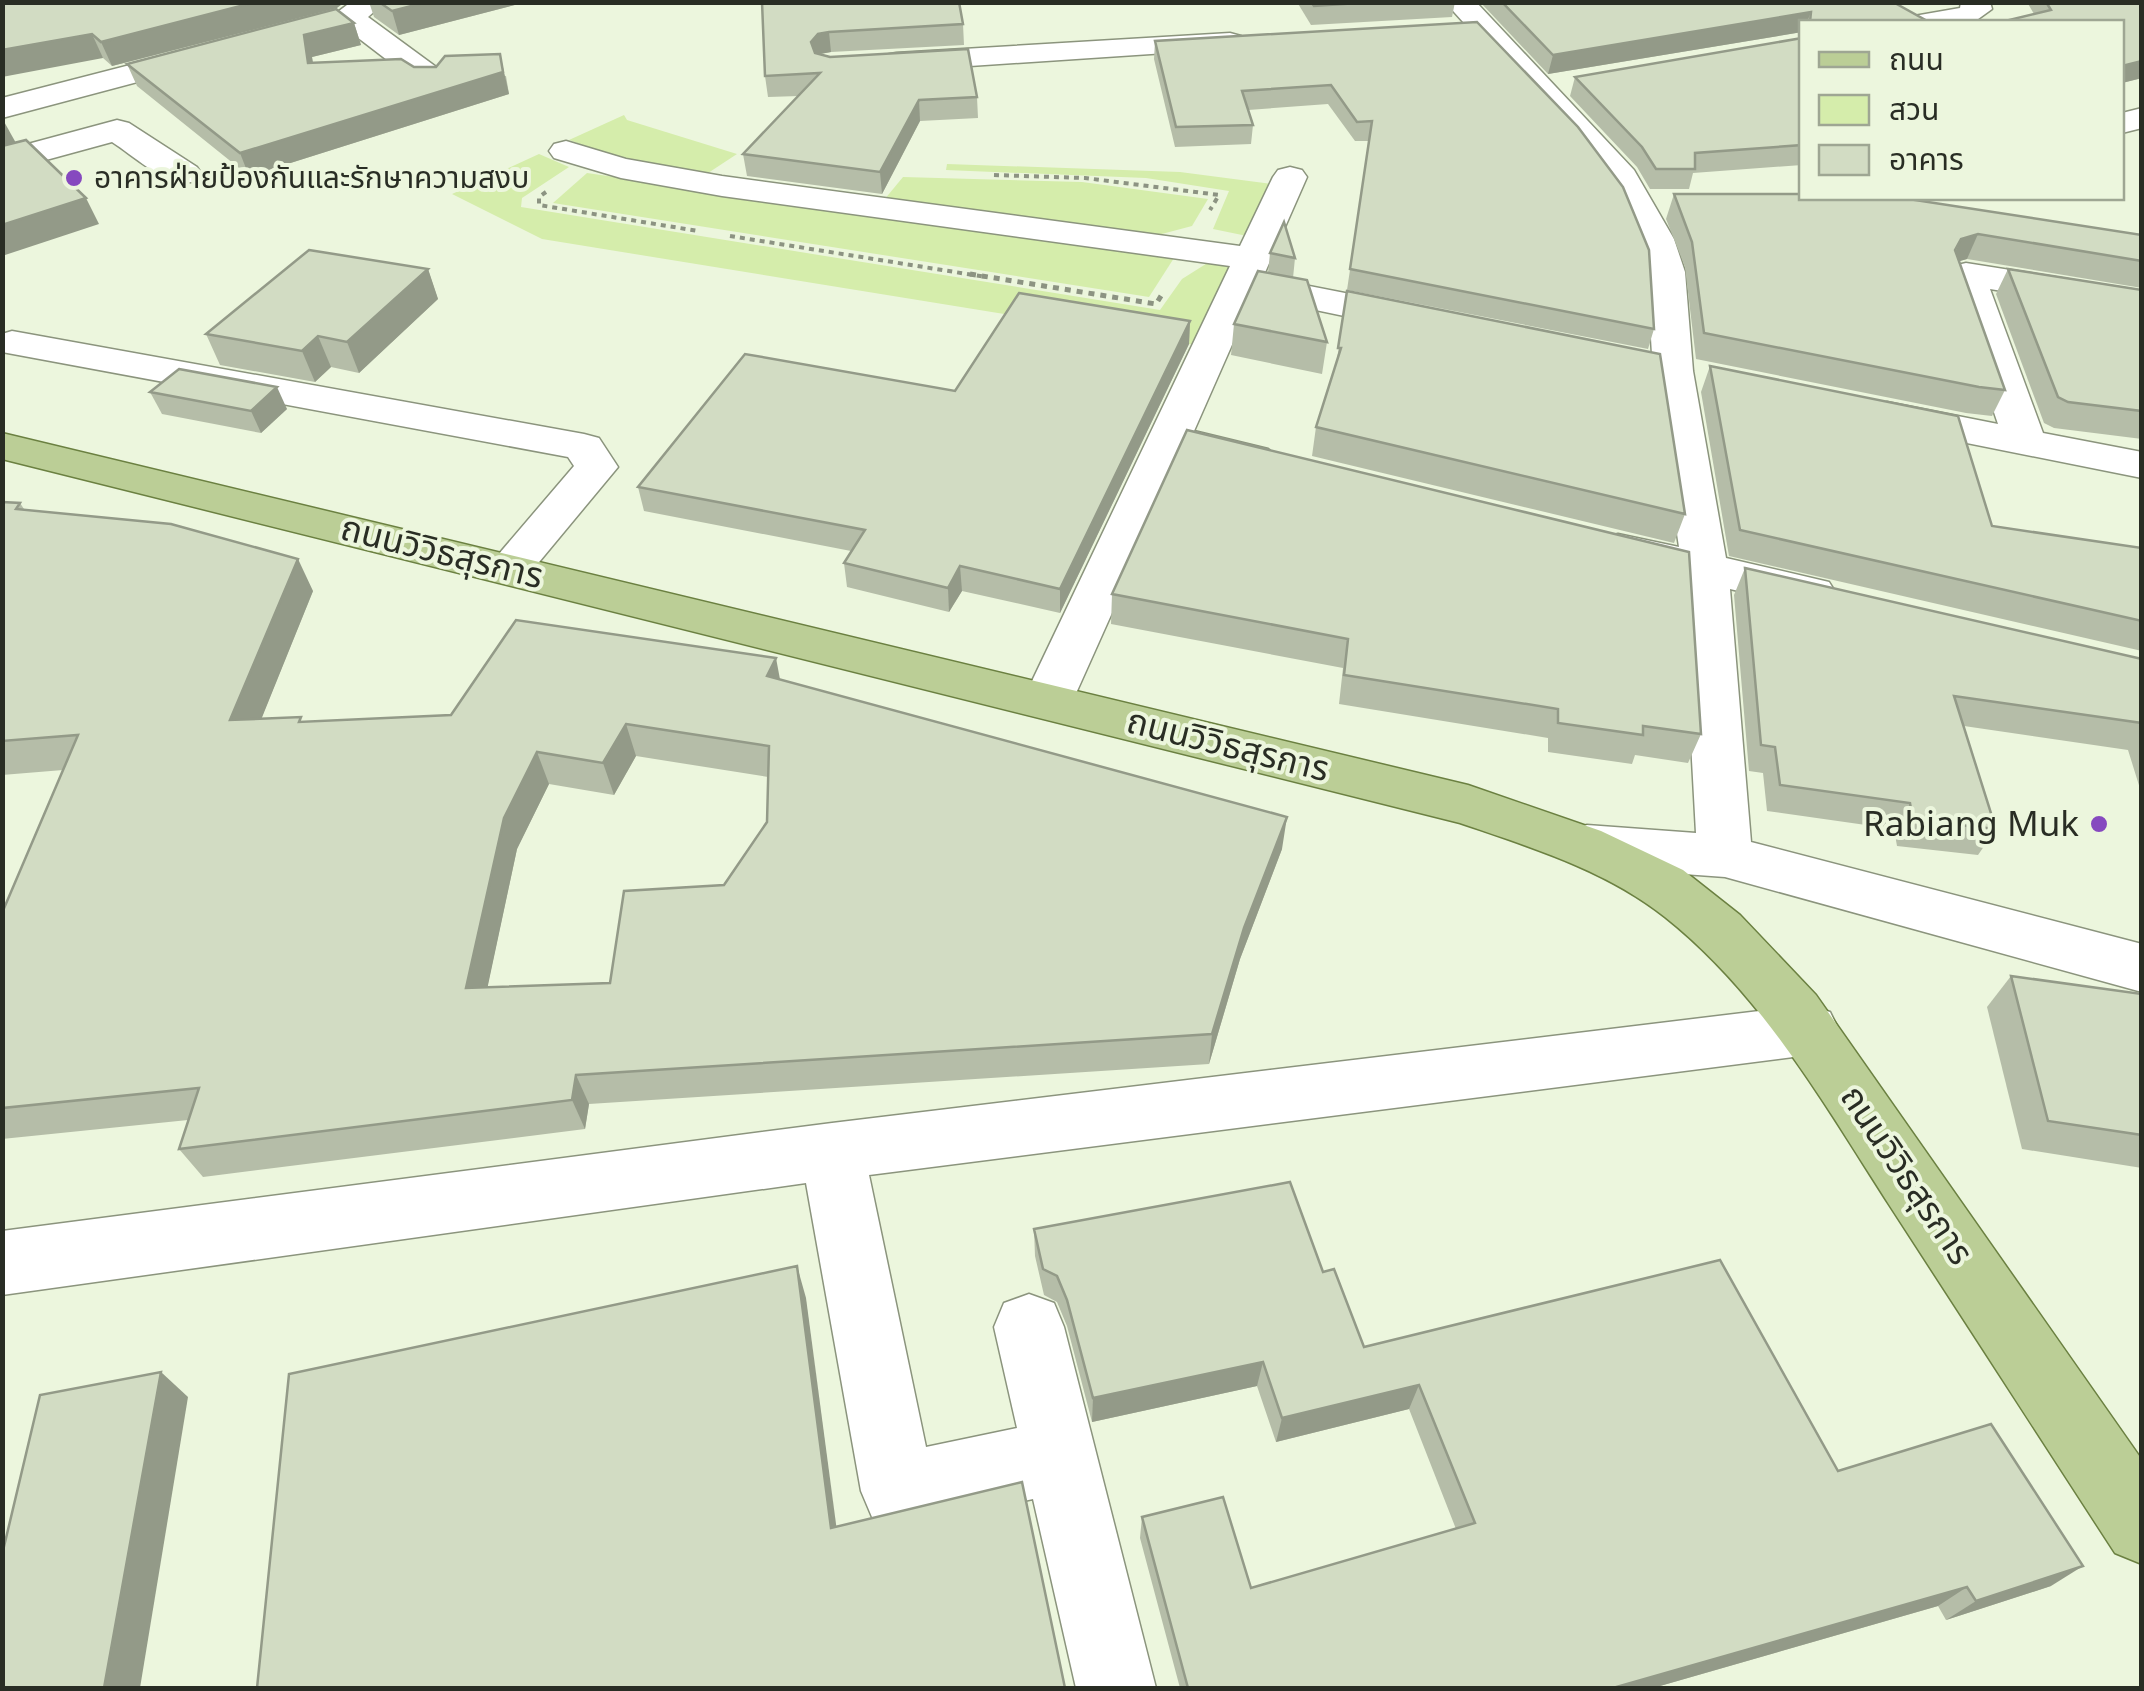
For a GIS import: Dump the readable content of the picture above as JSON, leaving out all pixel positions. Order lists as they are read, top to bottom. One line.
{"streets":{"main road":["ถนนวิวิธสุรการ"]},"places":["อาคารฝ่ายป้องกันและรักษาความสงบ","Rabiang Muk"],"legend":["ถนน","สวน","อาคาร"]}
